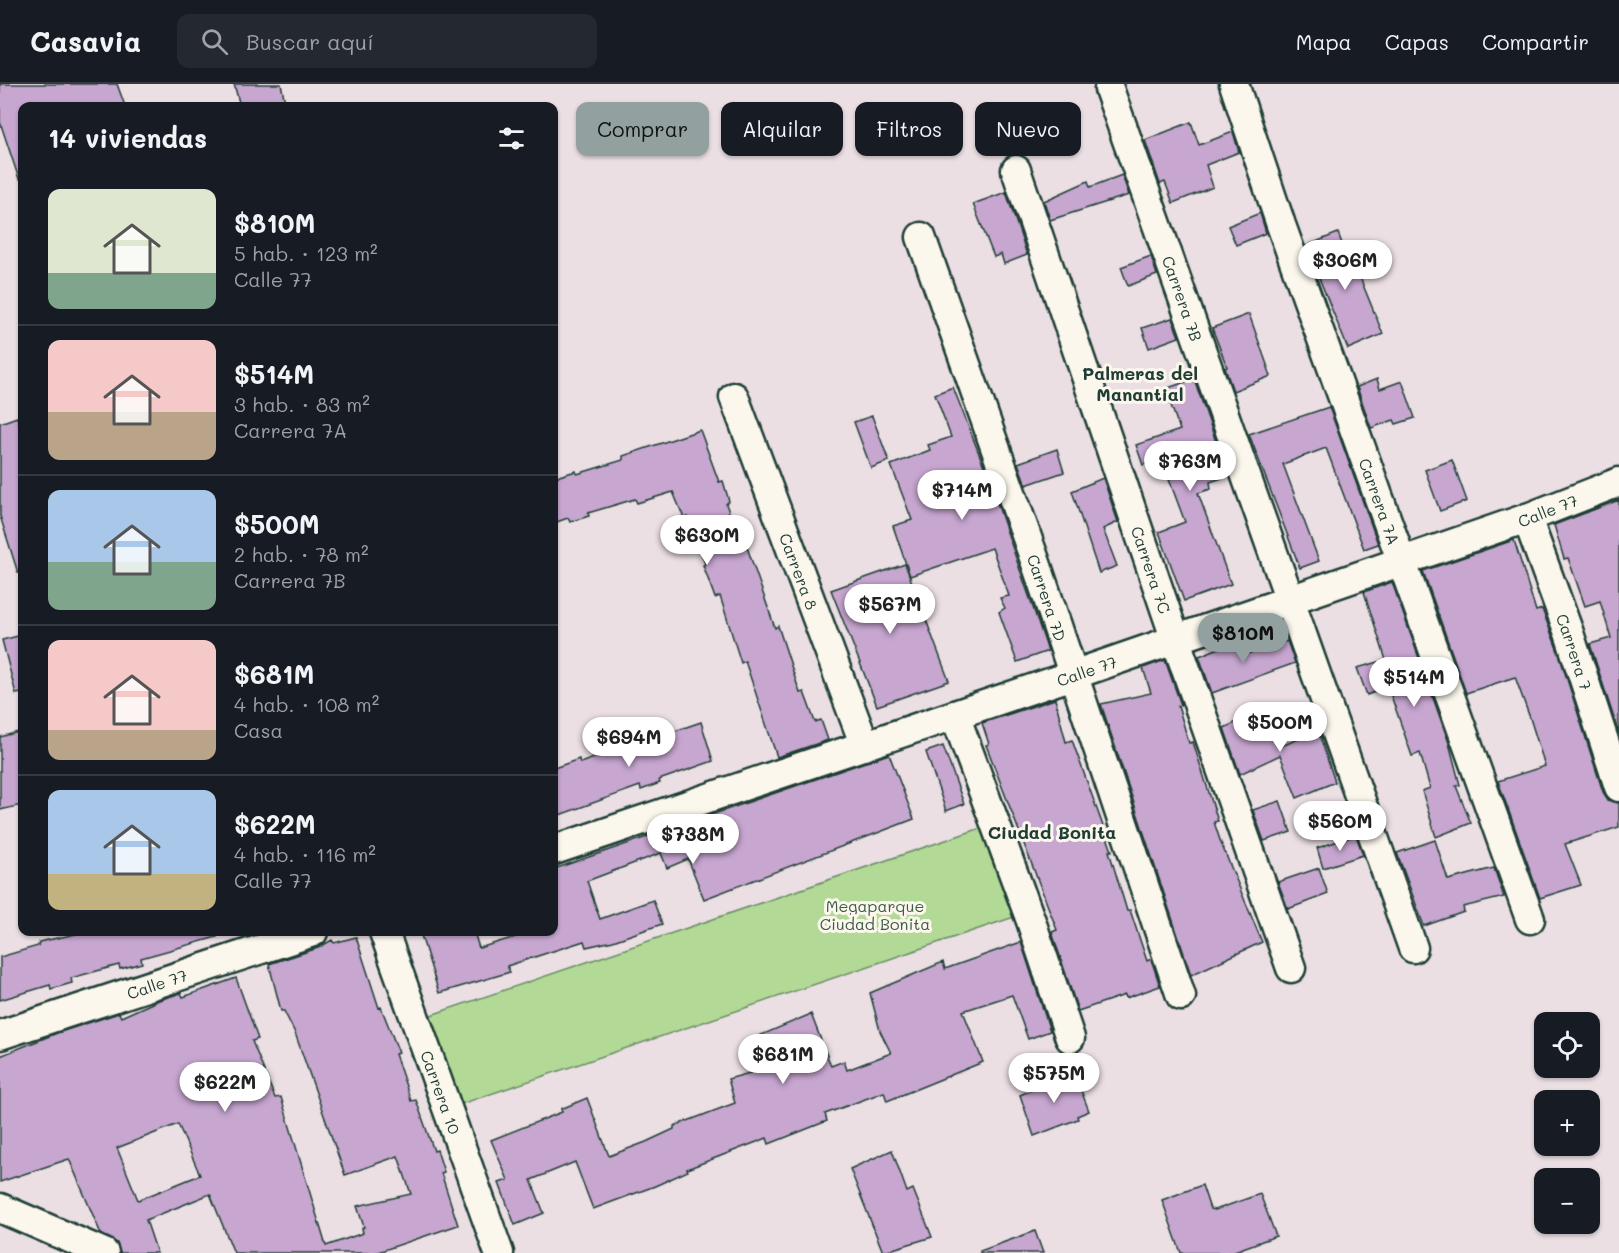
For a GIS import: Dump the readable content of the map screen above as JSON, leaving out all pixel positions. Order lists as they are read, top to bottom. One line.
{"streets":{"street":["Carrera 7B","Carrera 7A","Calle 77","Carrera 7C","Carrera 8","Carrera 7D","Carrera 7","Carrera 10"]},"crossings":[["Carrera 7B","Calle 77"],["Carrera 7A","Calle 77"],["Calle 77","Carrera 7C"],["Calle 77","Carrera 8"],["Calle 77","Carrera 7D"],["Calle 77","Carrera 7"]],"districts":["Palmeras del Manantial","Ciudad Bonita"],"parks":["Megaparque Ciudad Bonita"],"page":{"header":"Casavia","search":"Buscar aquí","nav":["Mapa","Capas","Compartir"],"chip":["Comprar","Alquilar","Filtros","Nuevo"],"heading":"14 viviendas","list":[{"name":"$810M","note":"5 hab. · 123 m² · Calle 77"},{"name":"$514M","note":"3 hab. · 83 m² · Carrera 7A"},{"name":"$500M","note":"2 hab. · 78 m² · Carrera 7B"},{"name":"$681M","note":"4 hab. · 108 m² · Casa"},{"name":"$622M","note":"4 hab. · 116 m² · Calle 77"}],"price":["$306M","$763M","$714M","$630M","$567M","$810M","$514M","$500M","$694M","$560M","$738M","$681M","$575M","$622M"],"map_buttons":["+","−"]}}
